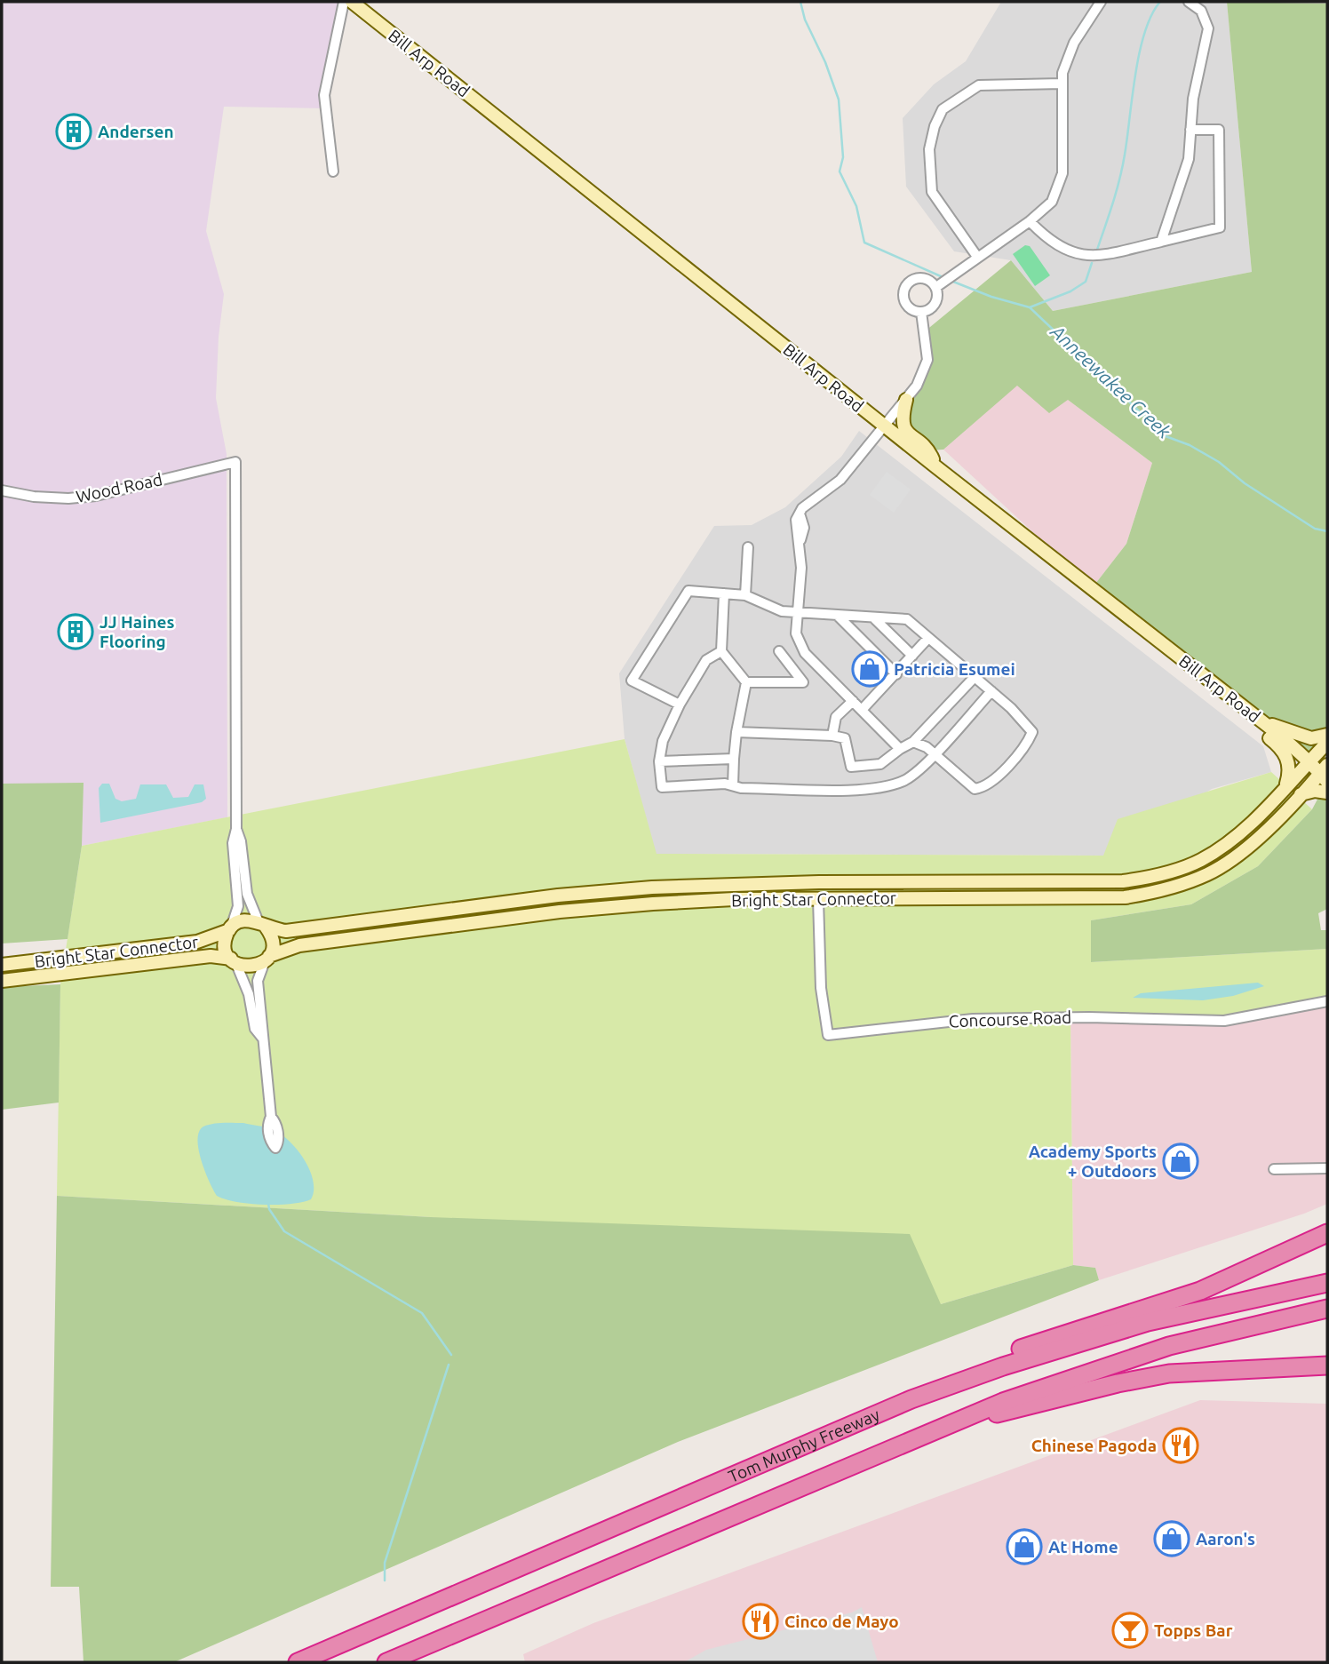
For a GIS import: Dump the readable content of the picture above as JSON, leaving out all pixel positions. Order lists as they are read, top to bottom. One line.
{"streets":{"highway":["Tom Murphy Freeway"],"street":["Bill Arp Road","Wood Road","Bright Star Connector","Concourse Road"]},"crossings":[["Bill Arp Road","Bright Star Connector"],["Bright Star Connector","Concourse Road"]],"water":["Anneewakee Creek"],"places":{"building":["Andersen","JJ Haines Flooring"],"shop":["Patricia Esumei","Academy Sports + Outdoors","Aaron's","At Home"],"restaurant":["Chinese Pagoda","Cinco de Mayo"],"bar":["Topps Bar"]}}
